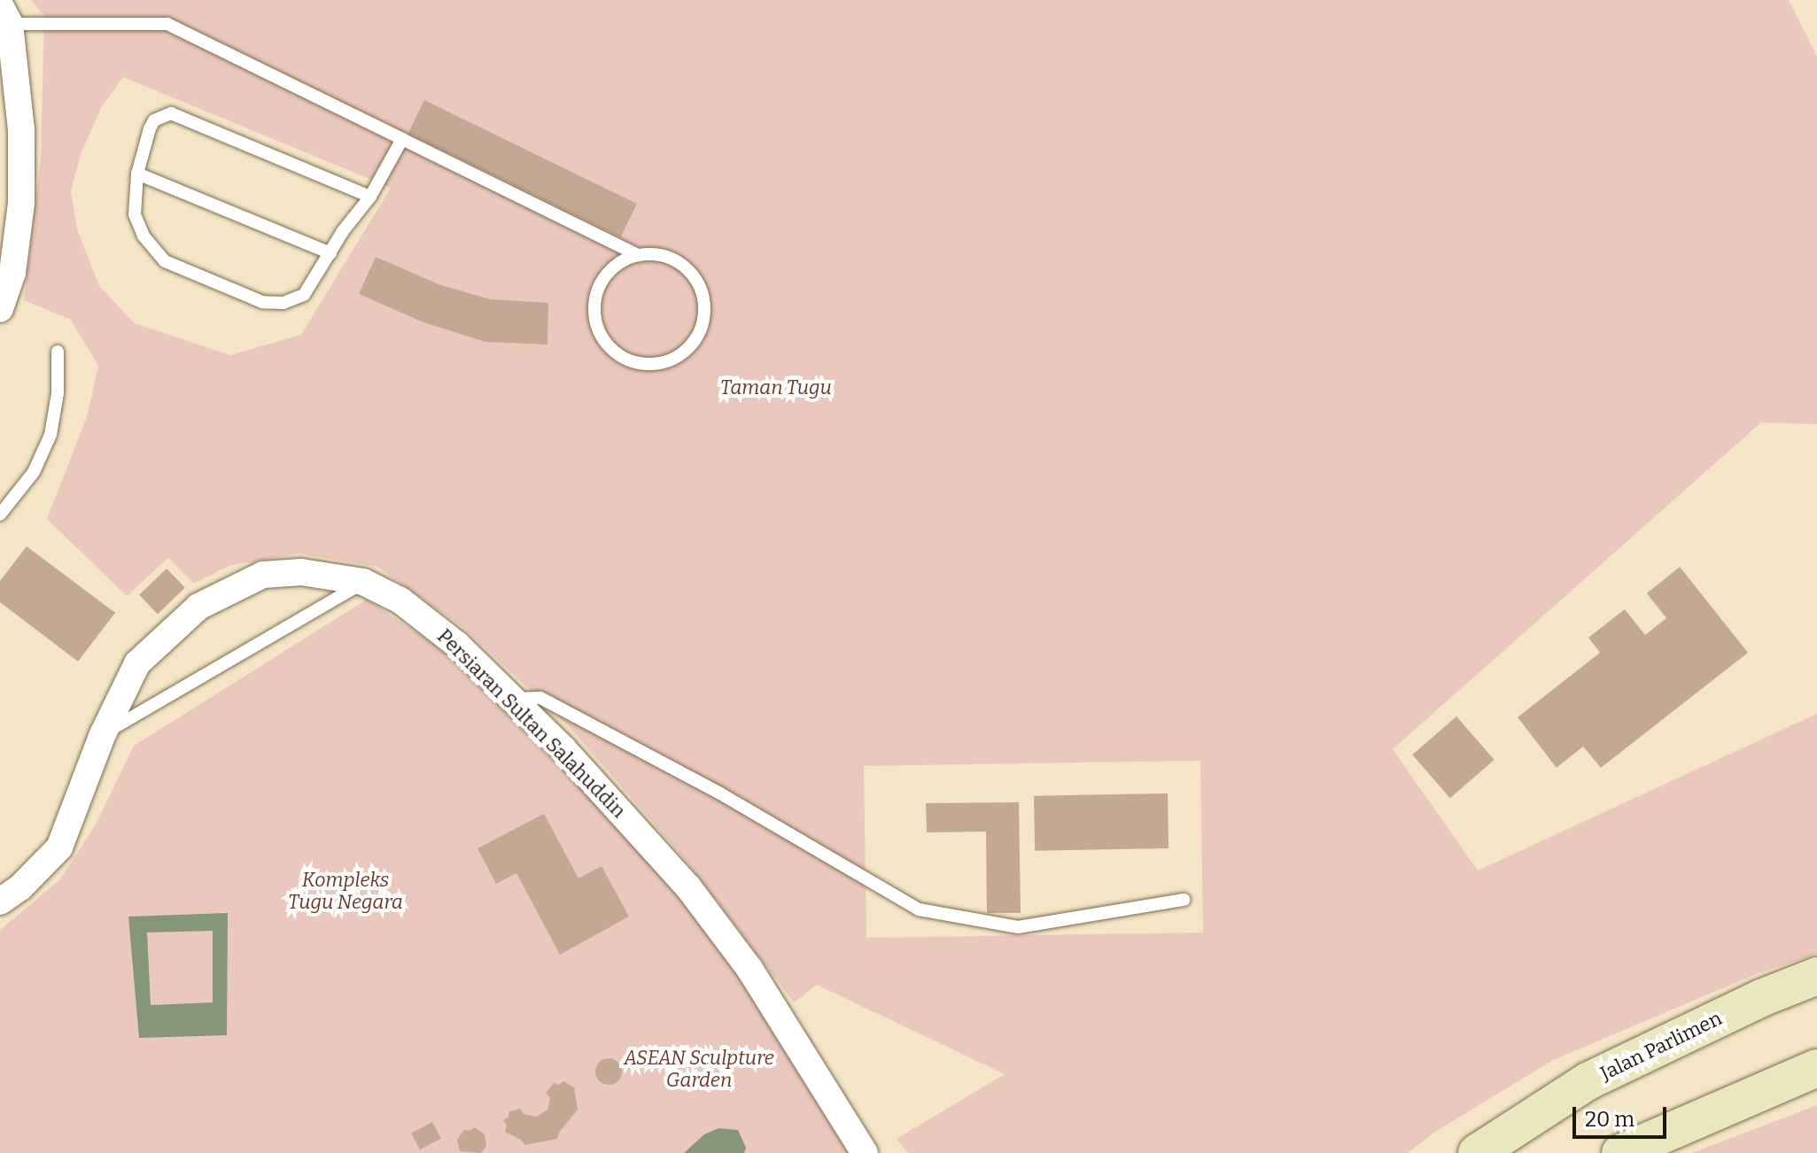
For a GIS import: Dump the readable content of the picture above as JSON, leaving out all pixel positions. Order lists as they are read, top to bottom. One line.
{"streets":{"street":["Persiaran Sultan Salahuddin","Jalan Parlimen"]},"parks":["Taman Tugu","Kompleks Tugu Negara","ASEAN Sculpture Garden"],"scale_bar":"20 m"}
